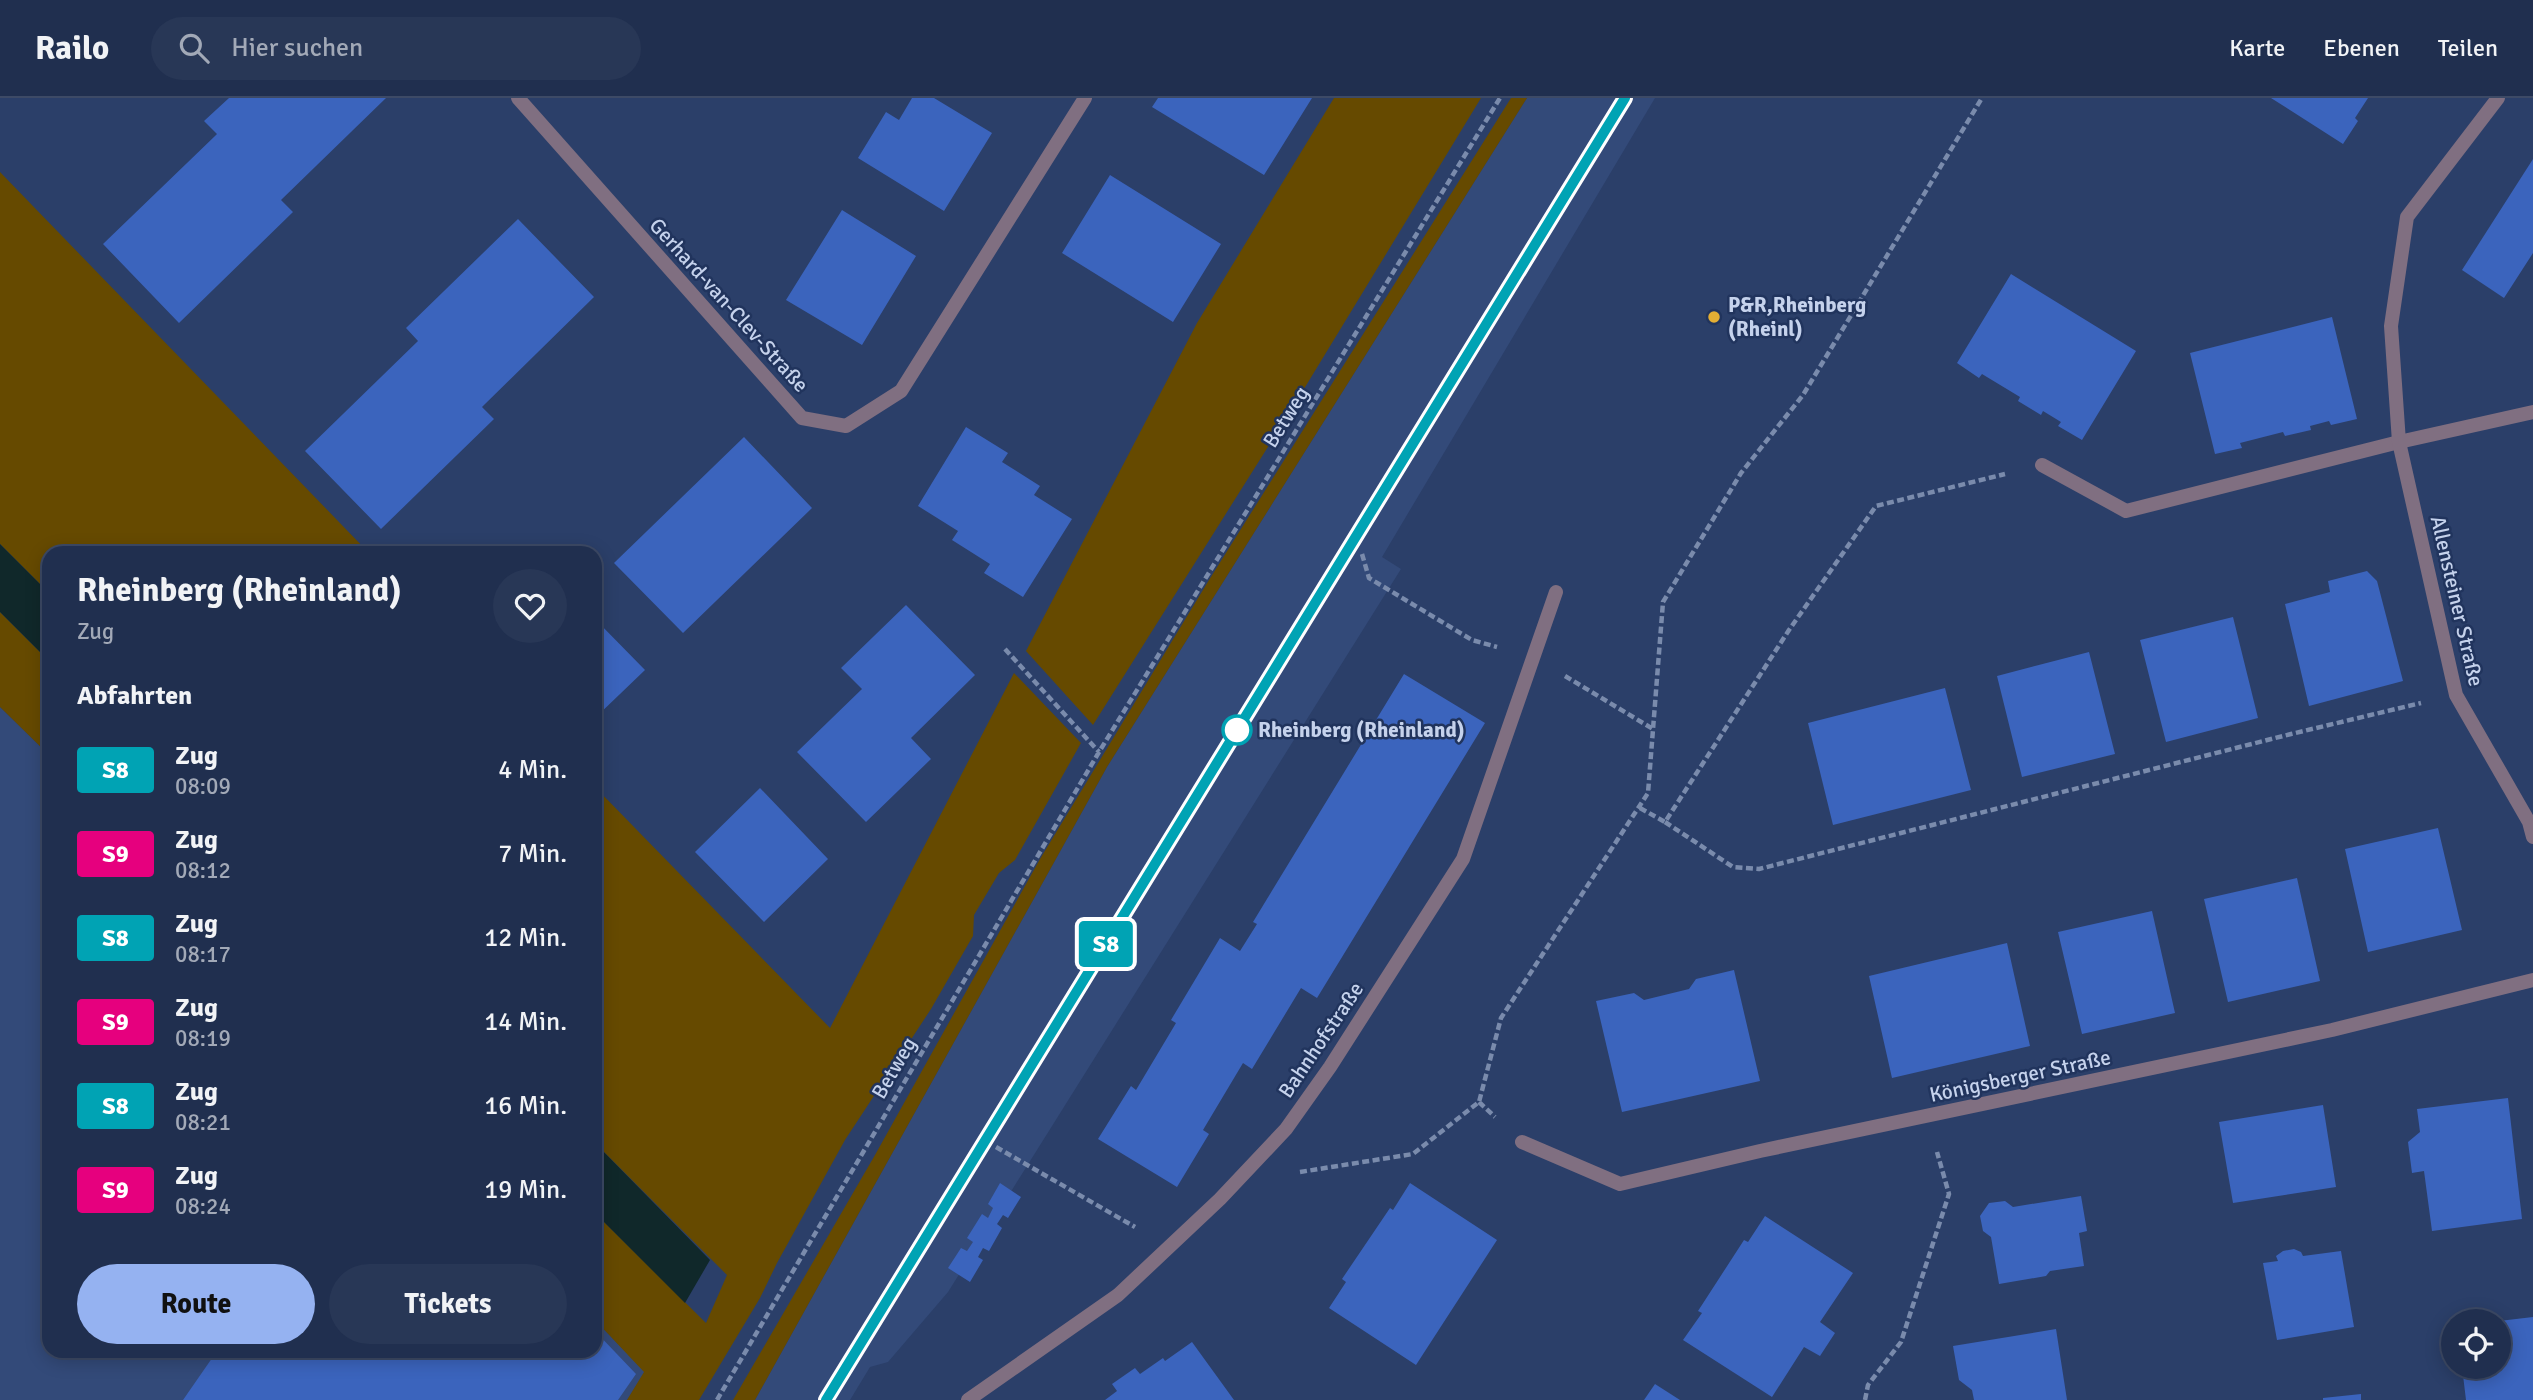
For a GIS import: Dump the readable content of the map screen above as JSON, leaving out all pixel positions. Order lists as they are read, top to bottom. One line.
{"streets":{"street":["Gerhard-van-Clev-Straße","Allensteiner Straße","Bahnhofstraße","Königsberger Straße"],"path":["Betweg"]},"places":["P&R,Rheinberg (Rheinl)","Rheinberg (Rheinland)"],"page":{"header":"Railo","search":"Hier suchen","nav":["Karte","Ebenen","Teilen"],"on_map":"S8","heading":[["Rheinberg (Rheinland)","Zug"],"Abfahrten"],"list":[{"mark":"S8","name":"Zug","note":"08:09","value":"4 Min."},{"mark":"S9","name":"Zug","note":"08:12","value":"7 Min."},{"mark":"S8","name":"Zug","note":"08:17","value":"12 Min."},{"mark":"S9","name":"Zug","note":"08:19","value":"14 Min."},{"mark":"S8","name":"Zug","note":"08:21","value":"16 Min."},{"mark":"S9","name":"Zug","note":"08:24","value":"19 Min."}],"buttons":["Route","Tickets"]}}
